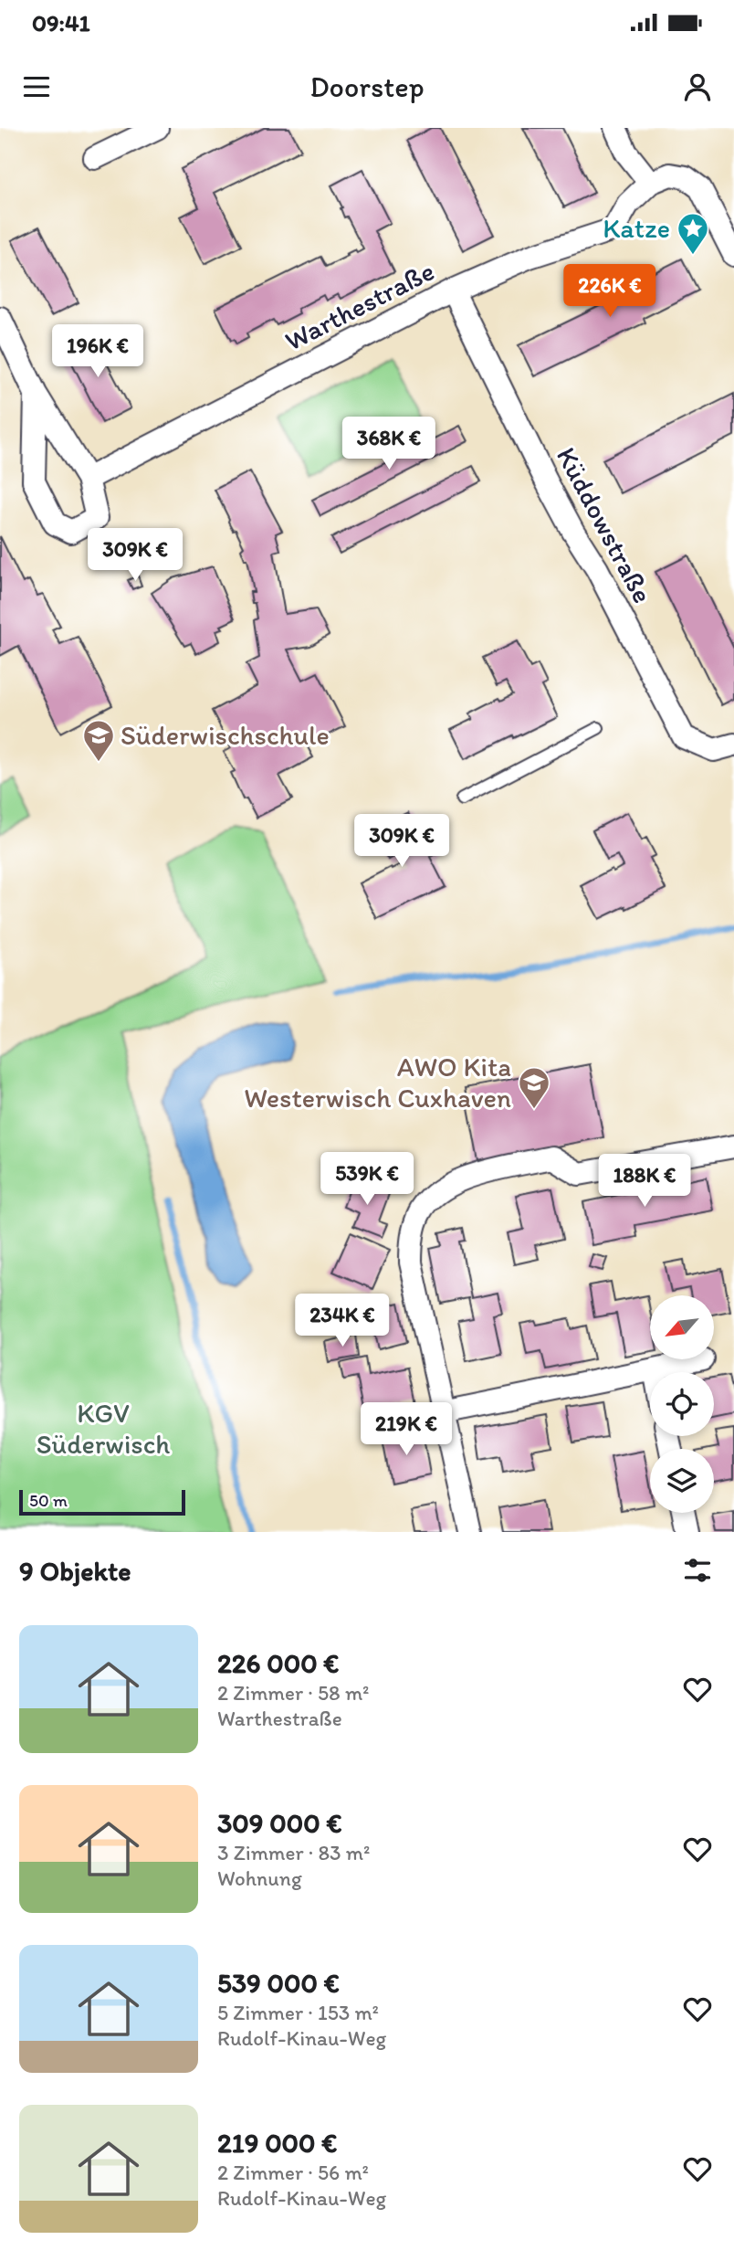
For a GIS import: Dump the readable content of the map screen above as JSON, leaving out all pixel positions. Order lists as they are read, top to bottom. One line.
{"streets":{"street":["Warthestraße","Küddowstraße"]},"crossings":[["Warthestraße","Küddowstraße"]],"parks":["KGV Süderwisch"],"places":{"place":["Katze"],"school or university":["Süderwischschule","AWO Kita Westerwisch Cuxhaven"]},"scale_bar":"50 m","north":"bottom left","page":{"status":"09:41","header":"Doorstep","price":["226K €","196K €","368K €","309K €","309K €","539K €","188K €","234K €","219K €"],"scale":"50 m","heading":"9 Objekte","list":[{"name":"226 000 €","note":"2 Zimmer · 58 m² · Warthestraße"},{"name":"309 000 €","note":"3 Zimmer · 83 m² · Wohnung"},{"name":"539 000 €","note":"5 Zimmer · 153 m² · Rudolf-Kinau-Weg"},{"name":"219 000 €","note":"2 Zimmer · 56 m² · Rudolf-Kinau-Weg"}]}}
